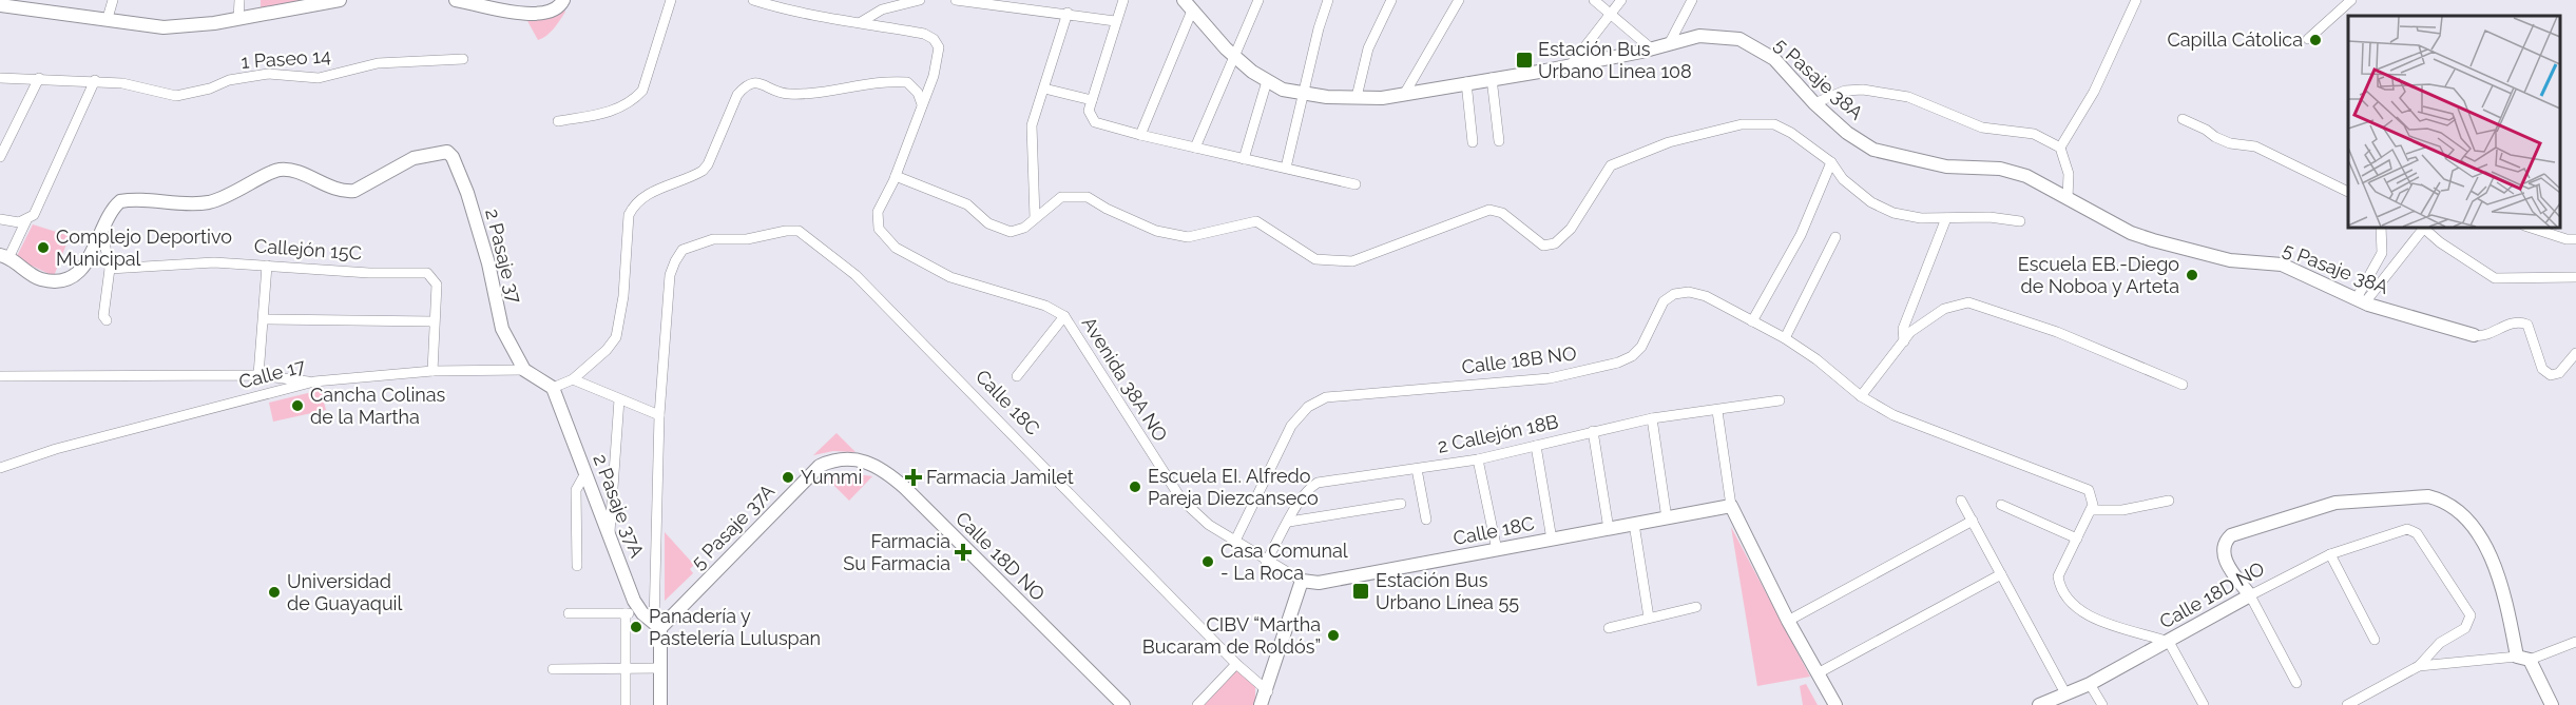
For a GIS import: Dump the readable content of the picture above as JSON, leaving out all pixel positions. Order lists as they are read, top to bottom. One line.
{"streets":{"street":["1 Paseo 14","5 Pasaje 38A","Callejón 15C","2 Pasaje 37","Calle 18B NO","Calle 17","Avenida 38A NO","Calle 18C","2 Callejón 18B","2 Pasaje 37A","5 Pasaje 37A","Calle 18D NO"]},"crossings":[["2 Pasaje 37","Calle 17"],["Calle 18B NO","Avenida 38A NO"],["Calle 18B NO","Calle 18C"],["Avenida 38A NO","Calle 18C"],["Calle 18C","2 Callejón 18B"],["2 Pasaje 37A","5 Pasaje 37A"],["5 Pasaje 37A","Calle 18D NO"]],"places":{"other":["Capilla Cátolica","Complejo Deportivo Municipal","Escuela EB.-Diego de Noboa y Arteta","Cancha Colinas de la Martha","Yummi","Escuela EI. Alfredo Pareja Diezcanseco","Casa Comunal - La Roca","Universidad de Guayaquil","Panadería y Pastelería Luluspan","CIBV “Martha Bucaram de Roldós”"],"transit":["Estación Bus Urbano Linea 108","Estación Bus Urbano Línea 55"],"health":["Farmacia Jamilet","Farmacia Su Farmacia"]}}
